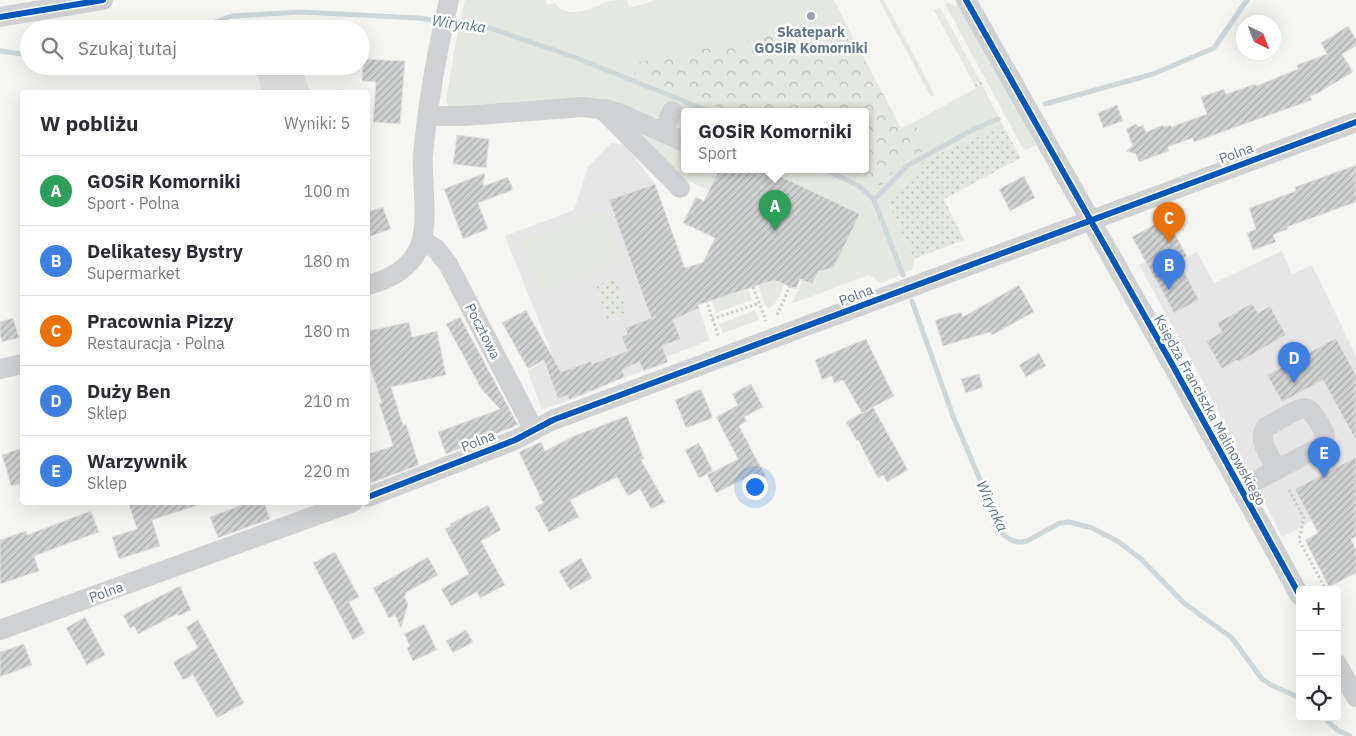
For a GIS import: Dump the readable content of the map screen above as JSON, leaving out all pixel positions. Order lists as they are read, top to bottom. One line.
{"streets":{"street":["Polna","Pocztowa","Księdza Franciszka Malinowskiego"]},"crossings":[["Polna","Pocztowa"],["Polna","Księdza Franciszka Malinowskiego"]],"water":["Wirynka"],"places":["Skatepark GOSiR Komorniki"],"north":"bottom right","page":{"search":"Szukaj tutaj","heading":["W pobliżu","Wyniki: 5"],"popup":["GOSiR Komorniki","Sport"],"list":[{"mark":"A","name":"GOSiR Komorniki","note":"Sport · Polna","value":"100 m"},{"mark":"B","name":"Delikatesy Bystry","note":"Supermarket","value":"180 m"},{"mark":"C","name":"Pracownia Pizzy","note":"Restauracja · Polna","value":"180 m"},{"mark":"D","name":"Duży Ben","note":"Sklep","value":"210 m"},{"mark":"E","name":"Warzywnik","note":"Sklep","value":"220 m"}],"pins":["A","C","B","D","E"],"map_buttons":["+","−"]}}
